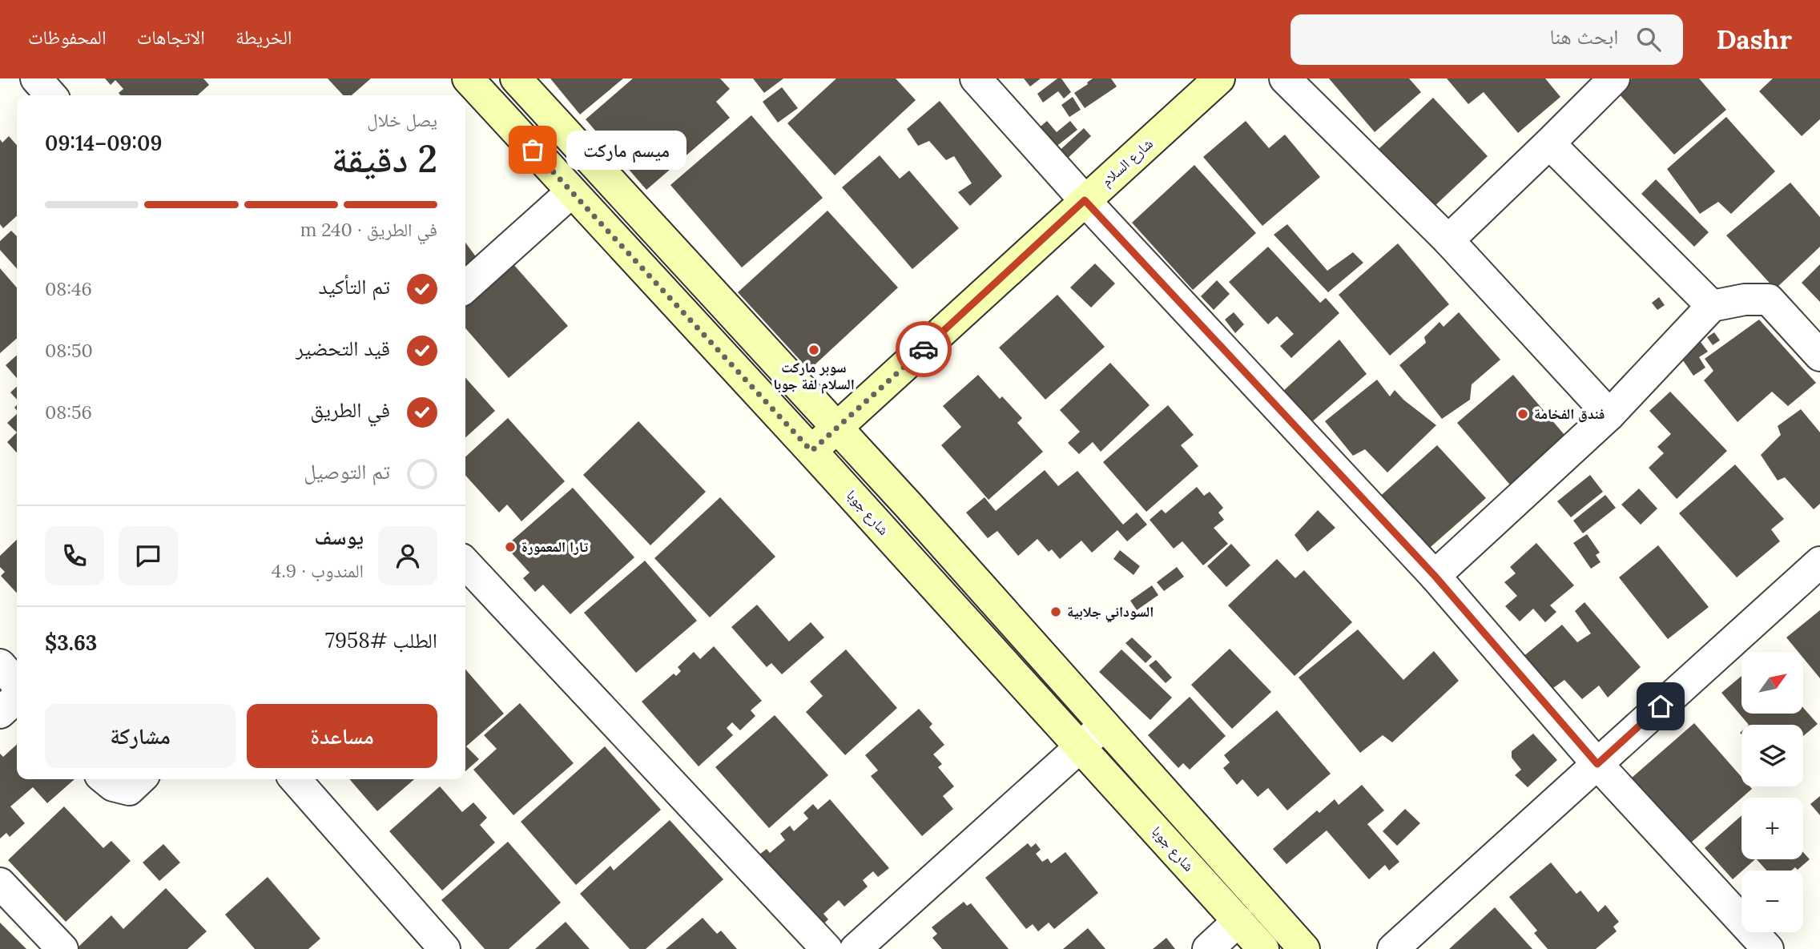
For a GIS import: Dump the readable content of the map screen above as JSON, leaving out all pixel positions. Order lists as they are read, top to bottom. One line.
{"streets":{"street":["شارع السلام","شارع جوبا"]},"crossings":[["شارع السلام","شارع جوبا"]],"places":["ميسم ماركت","سوبر ماركت السلام لفة جوبا","فندق الفخامة","تارا المعمورة","السوداني جلابية"],"north":"top right","page":{"header":"Dashr","search":"ابحث هنا","nav":["الخريطة","الاتجاهات","المحفوظات"],"heading":["2 دقيقة","يصل خلال","09:09–09:14"],"panel":["يوسف","المندوب · 4.9","الطلب #7958","$3.63"],"bubble":"ميسم ماركت","bar":"في الطريق · 240 m","list":[["تم التأكيد","08:46"],["قيد التحضير","08:50"],["في الطريق","08:56"],"تم التوصيل"],"map_buttons":["+","−"],"buttons":["مساعدة","مشاركة"]}}
